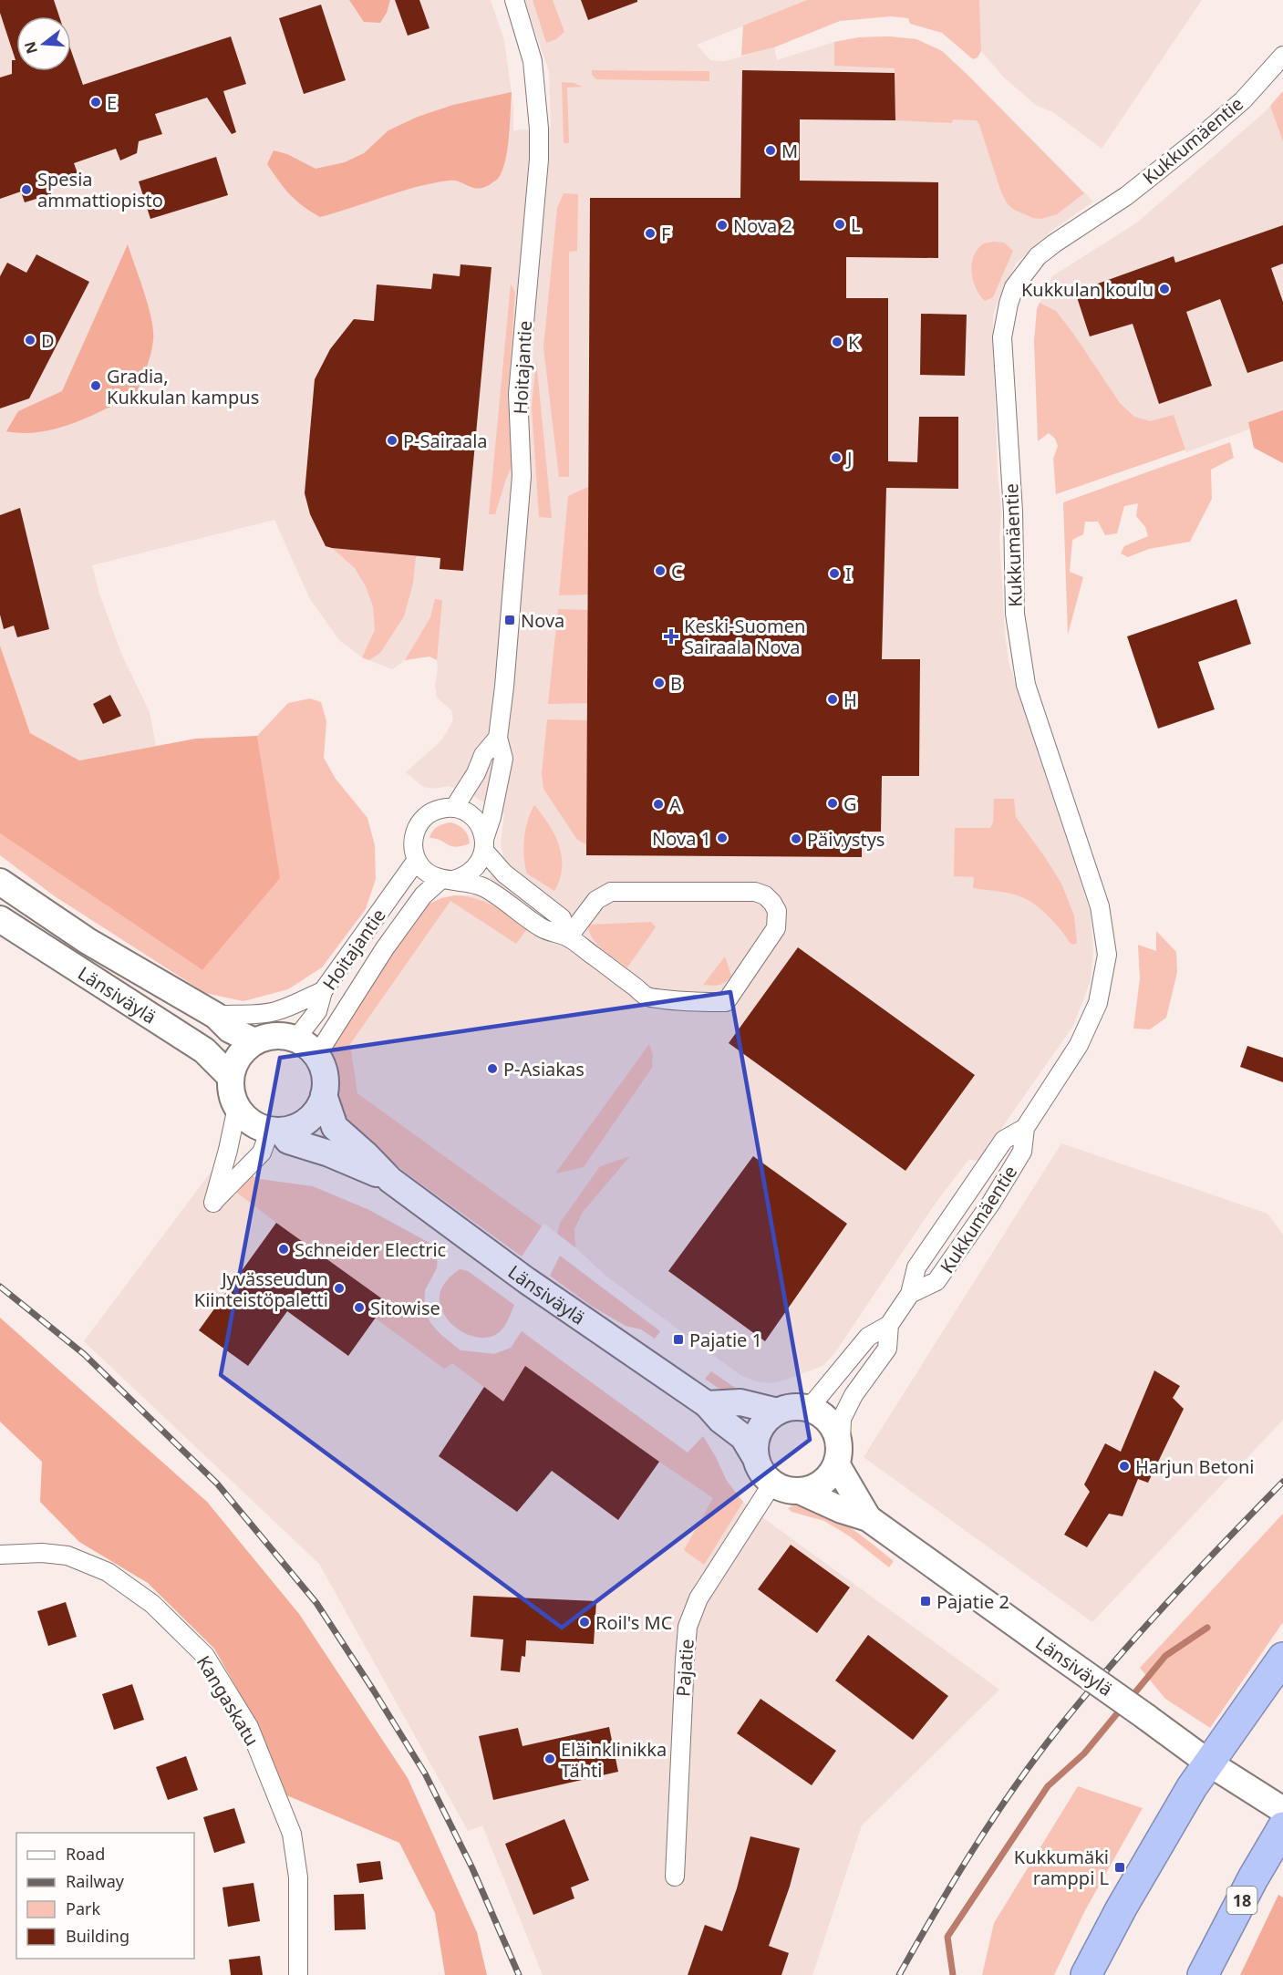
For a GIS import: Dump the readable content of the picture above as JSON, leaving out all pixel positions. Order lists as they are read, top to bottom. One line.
{"streets":{"highway":["18"],"main road":["Länsiväylä"],"street":["Kukkumäentie","Hoitajantie","Pajatie","Kangaskatu"]},"crossings":[["Kukkumäentie","Länsiväylä"],["Kukkumäentie","Pajatie"],["Hoitajantie","Länsiväylä"],["Länsiväylä","Pajatie"]],"places":{"other":["E","M","Spesia ammattiopisto","L","Nova 2","F","Kukkulan koulu","D","K","Gradia, Kukkulan kampus","P-Sairaala","J","C","I","B","H","G","A","Nova 1","Päivystys","P-Asiakas","Schneider Electric","Jyvässeudun Kiinteistöpaletti","Sitowise","Harjun Betoni","Roil's MC","Eläinklinikka Tähti"],"transit":["Nova","Pajatie 1","Pajatie 2","Kukkumäki ramppi L"],"health":["Keski-Suomen Sairaala Nova"]},"legend":["Road","Railway","Park","Building"],"north":"left"}
